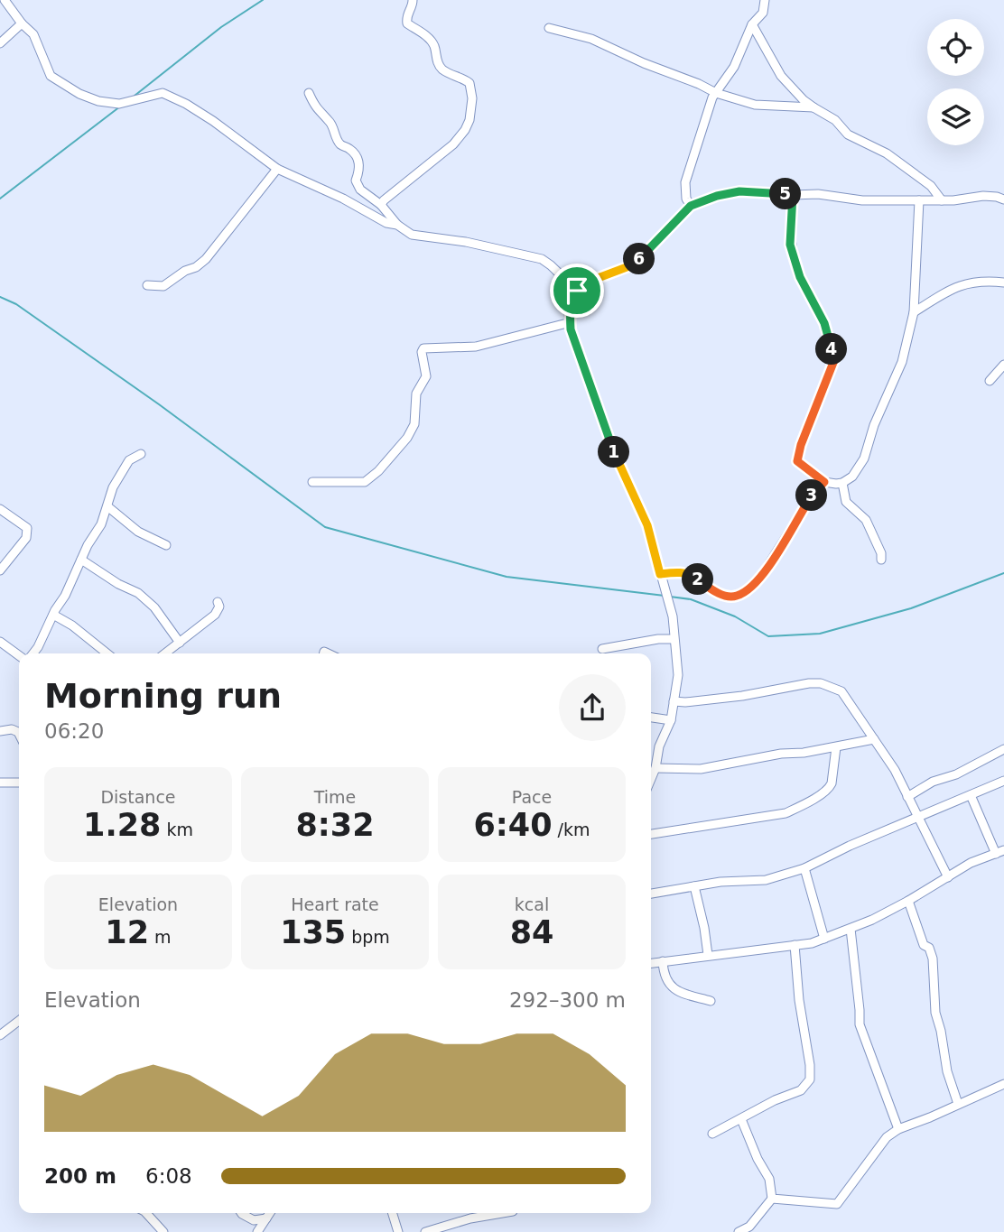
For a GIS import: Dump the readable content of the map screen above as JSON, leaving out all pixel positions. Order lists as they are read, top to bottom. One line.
{"page":{"pins":["5","6","4","1","3","2"],"heading":["Morning run","06:20"],"stats":[["Distance","1.28 km"],["Time","8:32"],["Pace","6:40 /km"],["Elevation","12 m"],["Heart rate","135 bpm"],["kcal","84"]],"chart":["Elevation","292–300 m"],"list":[{"name":"200 m","note":"6:08"}]}}
